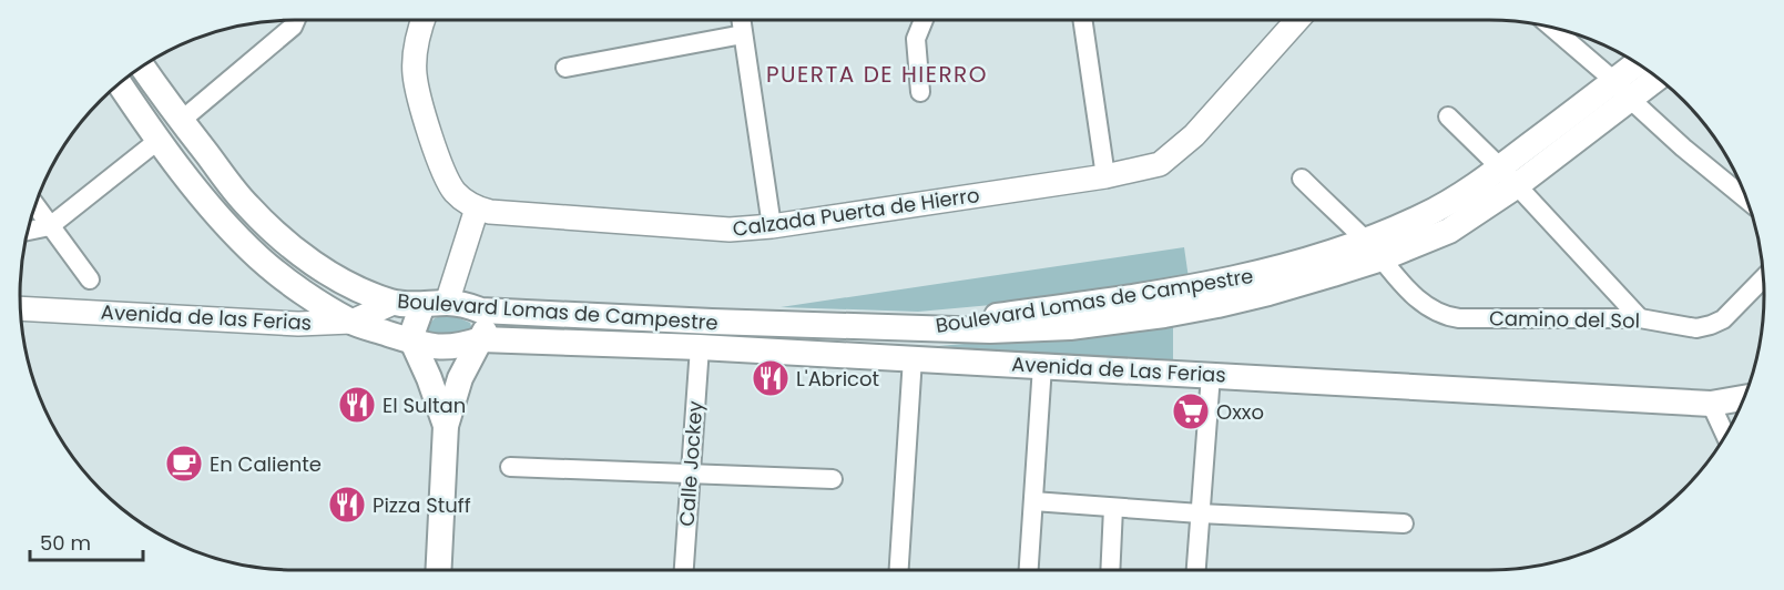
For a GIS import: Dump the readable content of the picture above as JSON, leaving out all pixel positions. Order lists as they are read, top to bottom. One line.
{"streets":{"main road":["Boulevard Lomas de Campestre","Avenida de Las Ferias"],"street":["Calzada Puerta de Hierro","Avenida de las Ferias","Camino del Sol","Calle Jockey"]},"crossings":[["Boulevard Lomas de Campestre","Avenida de las Ferias"],["Boulevard Lomas de Campestre","Camino del Sol"],["Boulevard Lomas de Campestre","Avenida de Las Ferias"],["Avenida de Las Ferias","Calle Jockey"]],"districts":["PUERTA DE HIERRO"],"places":{"restaurant":["L'Abricot","El Sultan","Pizza Stuff"],"supermarket":["Oxxo"],"cafe":["En Caliente"]},"scale_bar":"50 m"}
